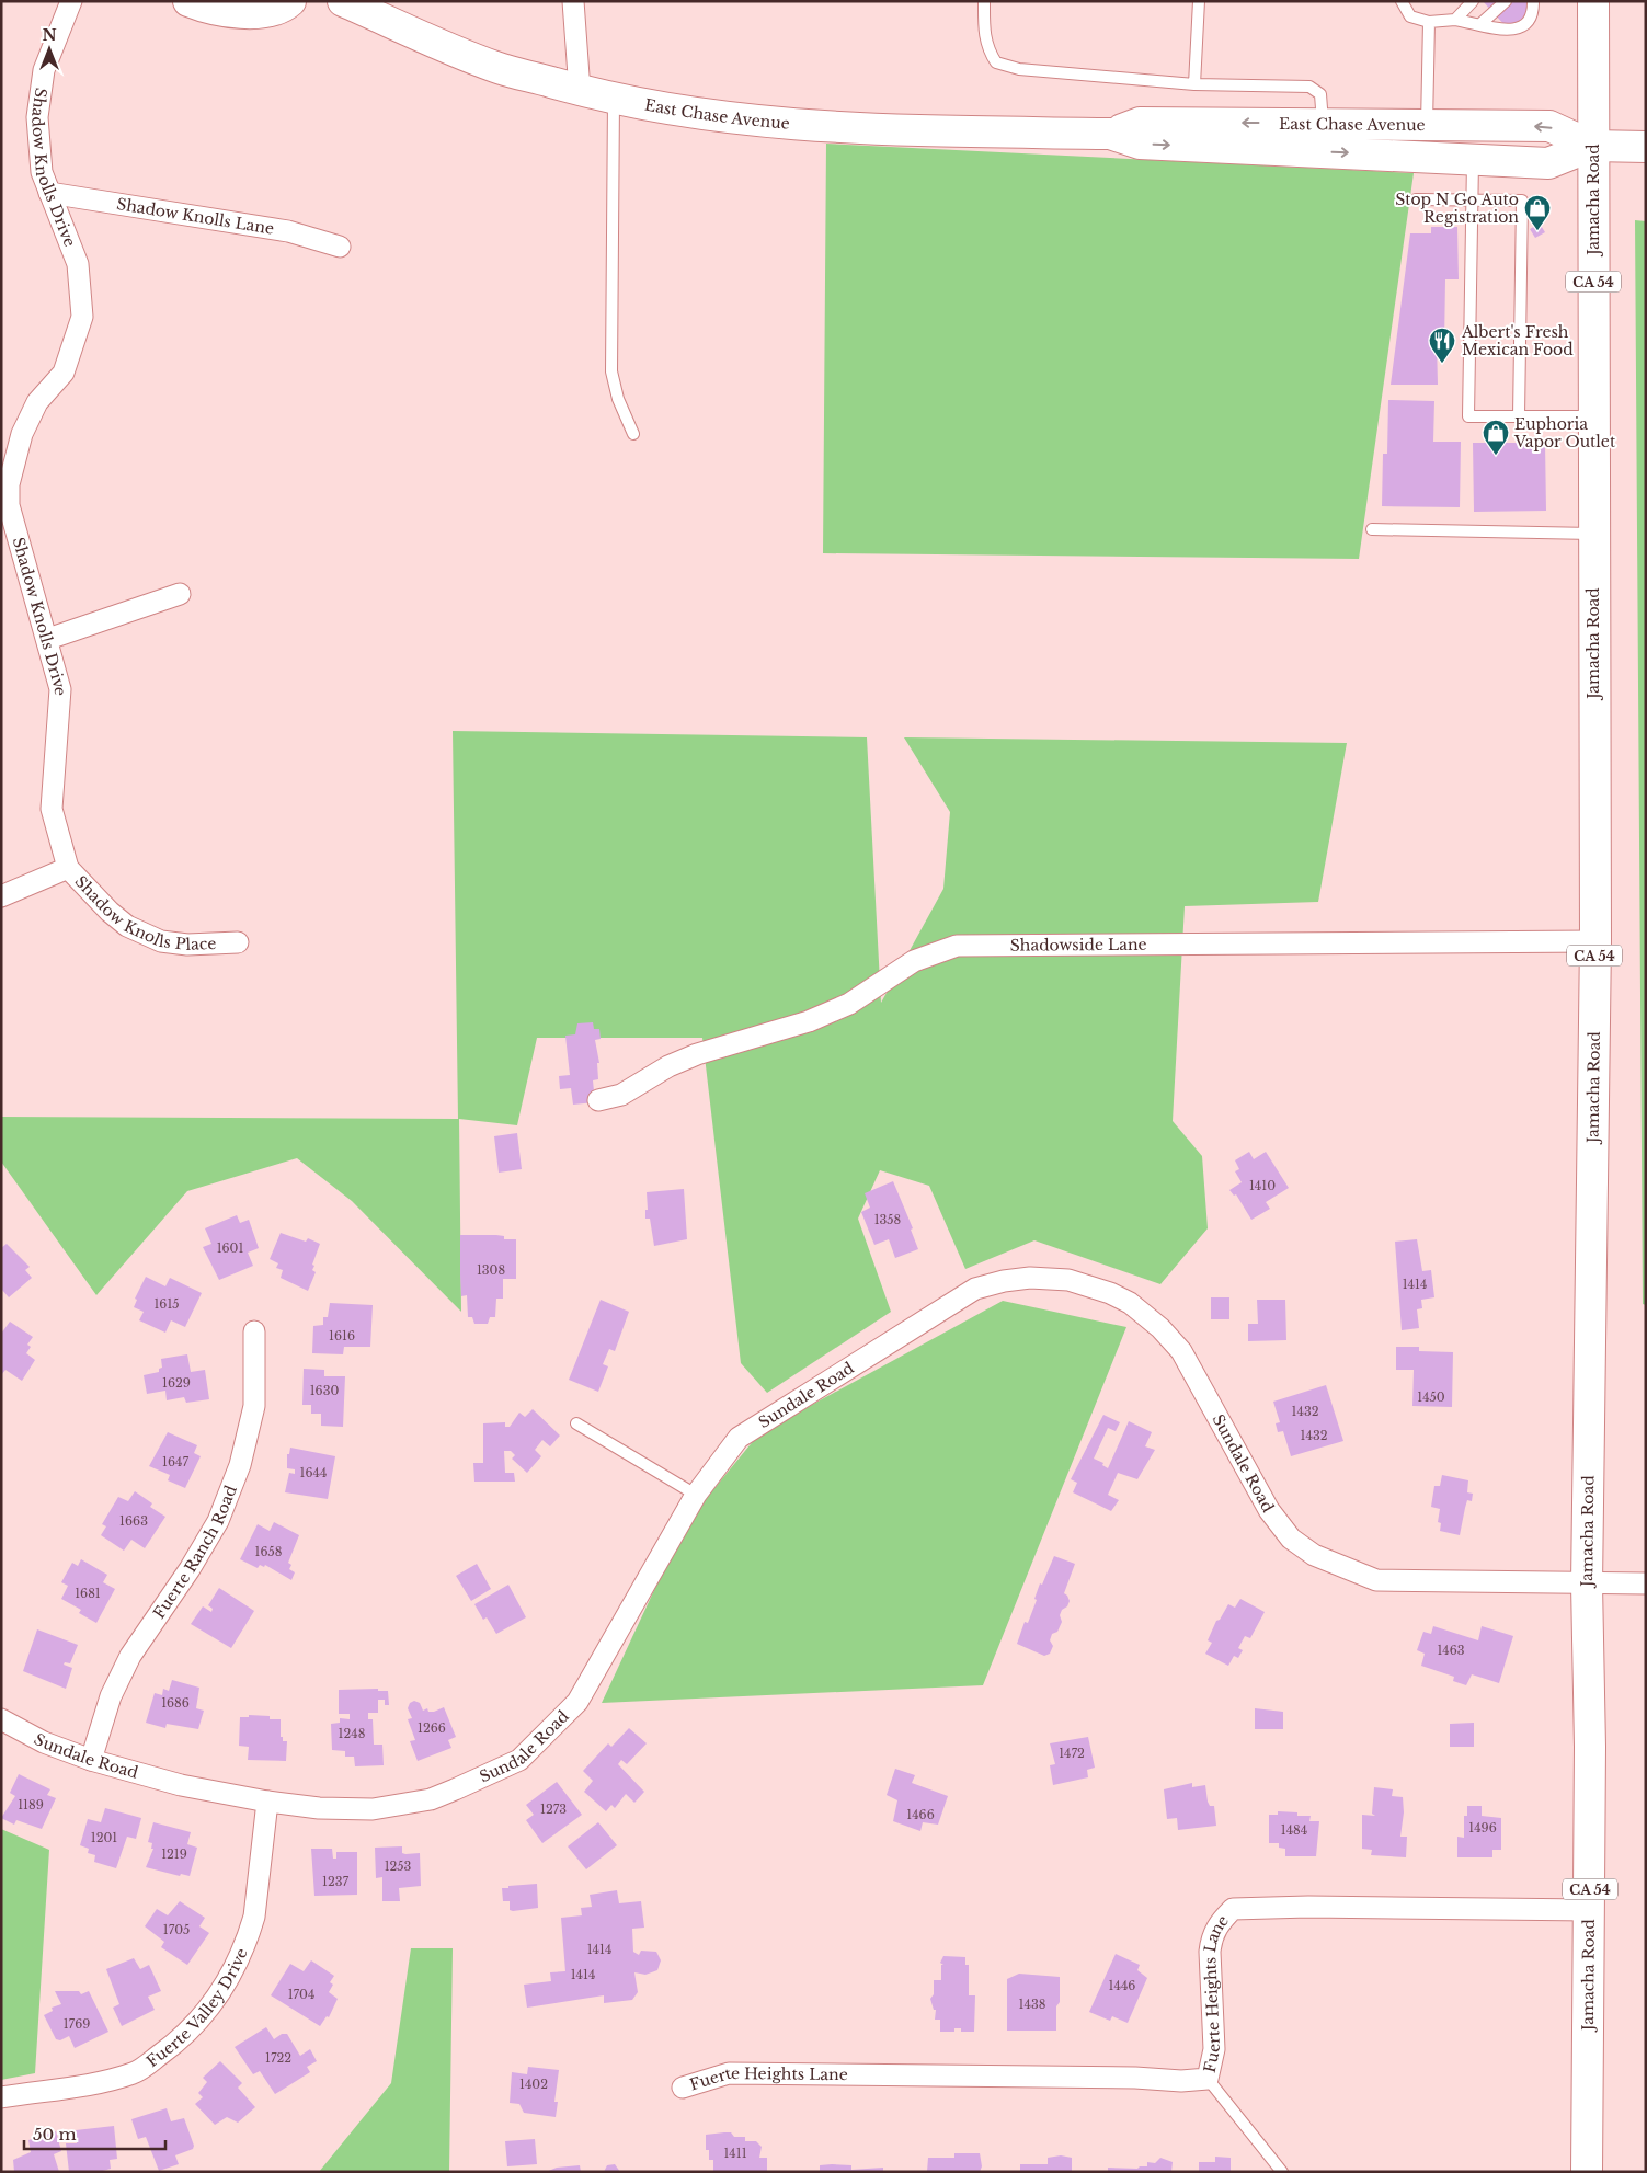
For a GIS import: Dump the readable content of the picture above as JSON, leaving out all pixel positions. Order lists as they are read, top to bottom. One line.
{"streets":{"main road":["East Chase Avenue","Jamacha Road","CA 54"],"street":["Shadow Knolls Drive","Shadow Knolls Lane","Shadow Knolls Place","Shadowside Lane","Sundale Road","Fuerte Ranch Road","Fuerte Heights Lane","Fuerte Valley Drive"]},"crossings":[["East Chase Avenue","Jamacha Road"],["Shadow Knolls Drive","Shadow Knolls Lane"],["Shadow Knolls Drive","Shadow Knolls Place"],["Jamacha Road","Shadowside Lane"],["Jamacha Road","Sundale Road"],["Jamacha Road","Fuerte Heights Lane"],["Sundale Road","Fuerte Ranch Road"],["Sundale Road","Fuerte Valley Drive"]],"places":{"shop":["Stop N Go Auto Registration","Euphoria Vapor Outlet"],"restaurant":["Albert's Fresh Mexican Food"]},"house_numbers":["1410","1358","1601","1308","1414","1615","1616","1629","1630","1450","1432","1432","1647","1644","1663","1658","1681","1463","1686","1266","1248","1472","1189","1273","1466","1496","1484","1201","1219","1253","1237","1705","1414","1414","1446","1704","1438","1769","1722","1402","1411"],"scale_bar":"50 m","north":"top"}
